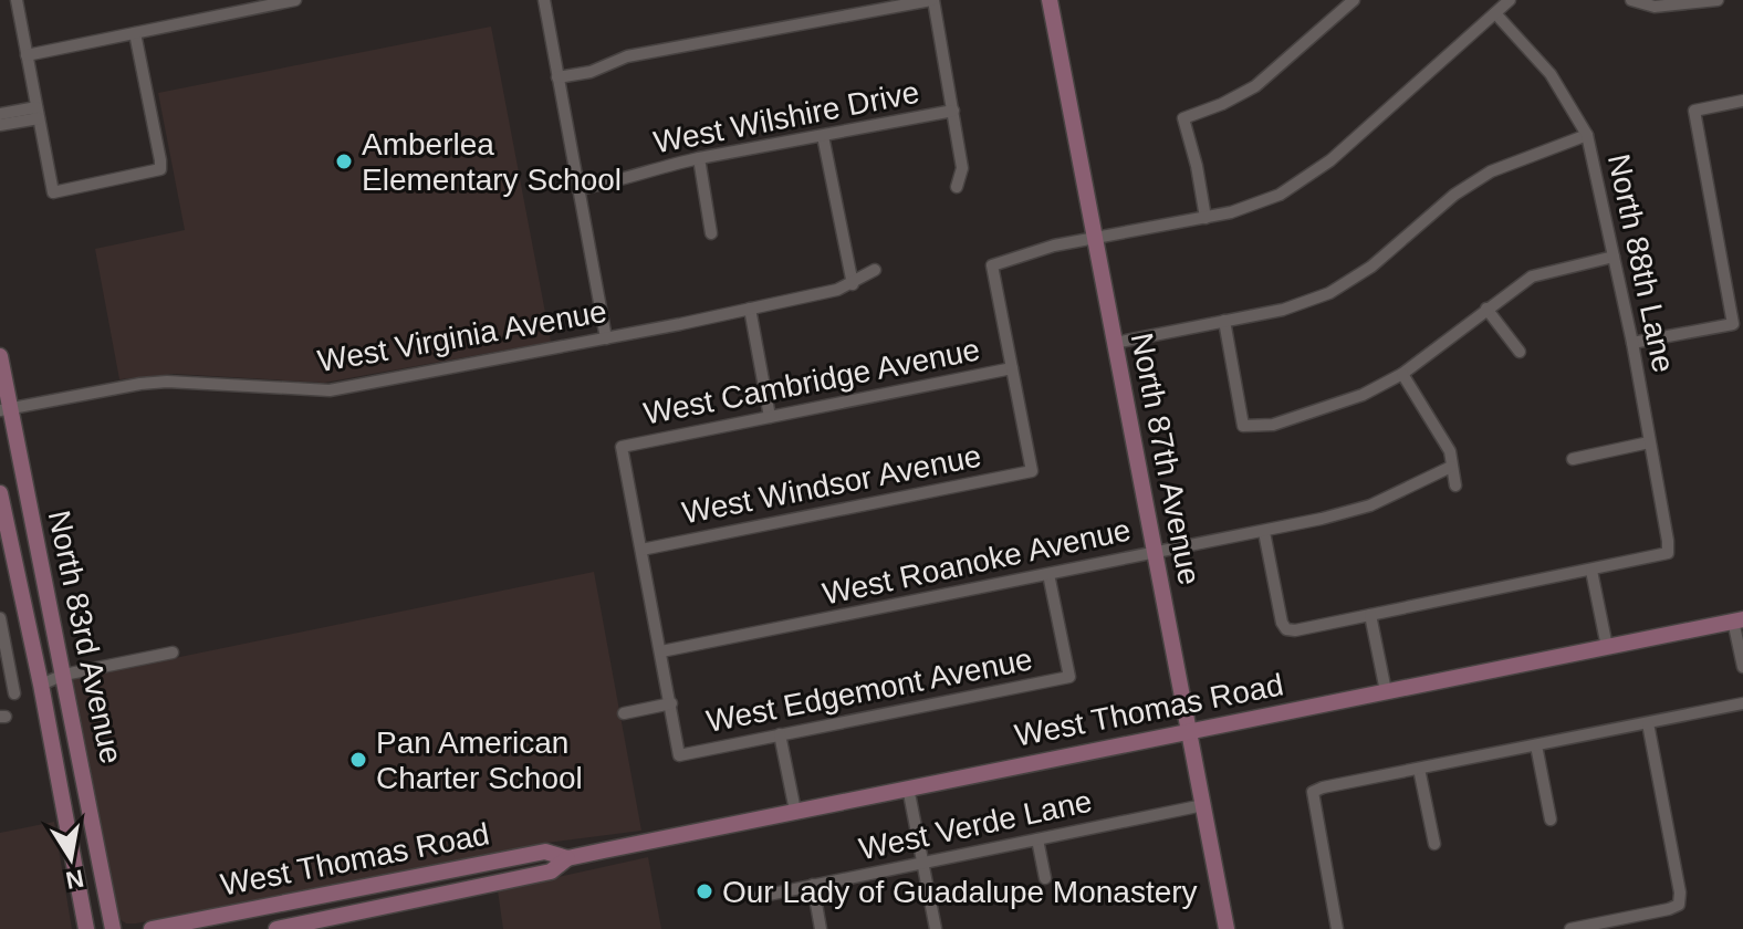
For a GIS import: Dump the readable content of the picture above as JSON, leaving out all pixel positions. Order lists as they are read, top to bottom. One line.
{"streets":{"main road":["North 87th Avenue","North 83rd Avenue","West Thomas Road"],"street":["West Wilshire Drive","North 88th Lane","West Virginia Avenue","West Cambridge Avenue","West Windsor Avenue","West Roanoke Avenue","West Edgemont Avenue","West Verde Lane"]},"crossings":[["West Virginia Avenue","North 83rd Avenue"],["West Cambridge Avenue","West Windsor Avenue"],["North 87th Avenue","West Roanoke Avenue"],["North 87th Avenue","West Thomas Road"],["North 87th Avenue","West Verde Lane"],["West Roanoke Avenue","West Edgemont Avenue"]],"places":["Amberlea Elementary School","Pan American Charter School","Our Lady of Guadalupe Monastery"],"north":"bottom"}
